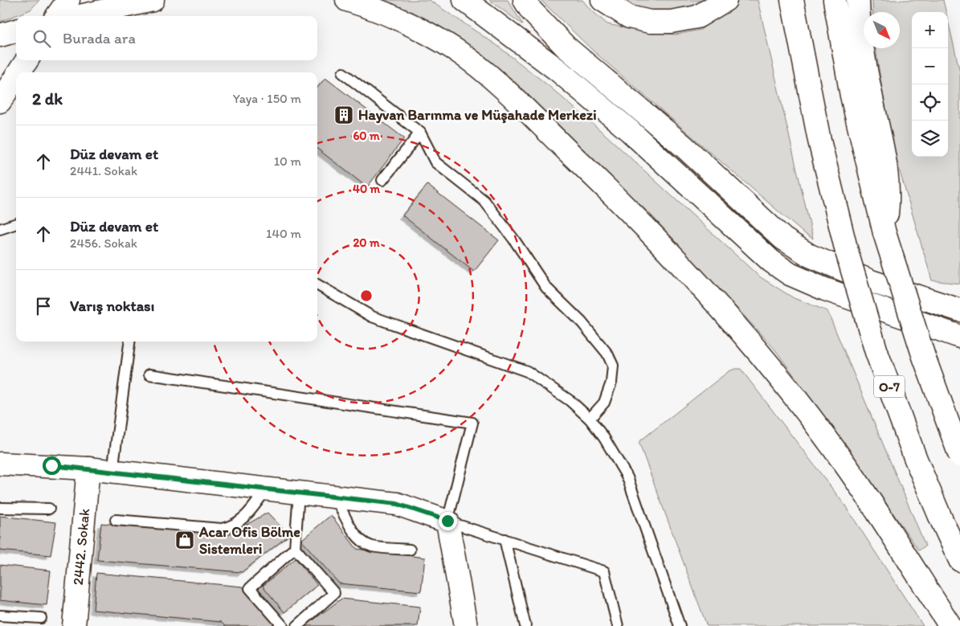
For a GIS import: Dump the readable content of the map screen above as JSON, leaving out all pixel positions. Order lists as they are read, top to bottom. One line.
{"streets":{"main road":["O-7","2442. Sokak"]},"places":{"building":["Hayvan Barınma ve Müşahade Merkezi"],"shop":["Acar Ofis Bölme Sistemleri"]},"north":"bottom right","page":{"map_buttons":["+","−"],"search":"Burada ara","heading":["2 dk","Yaya · 150 m"],"list":[["Düz devam et","2441. Sokak","10 m"],["Düz devam et","2456. Sokak","140 m"],"Varış noktası"]},"rings":["60 m","40 m","20 m"]}
